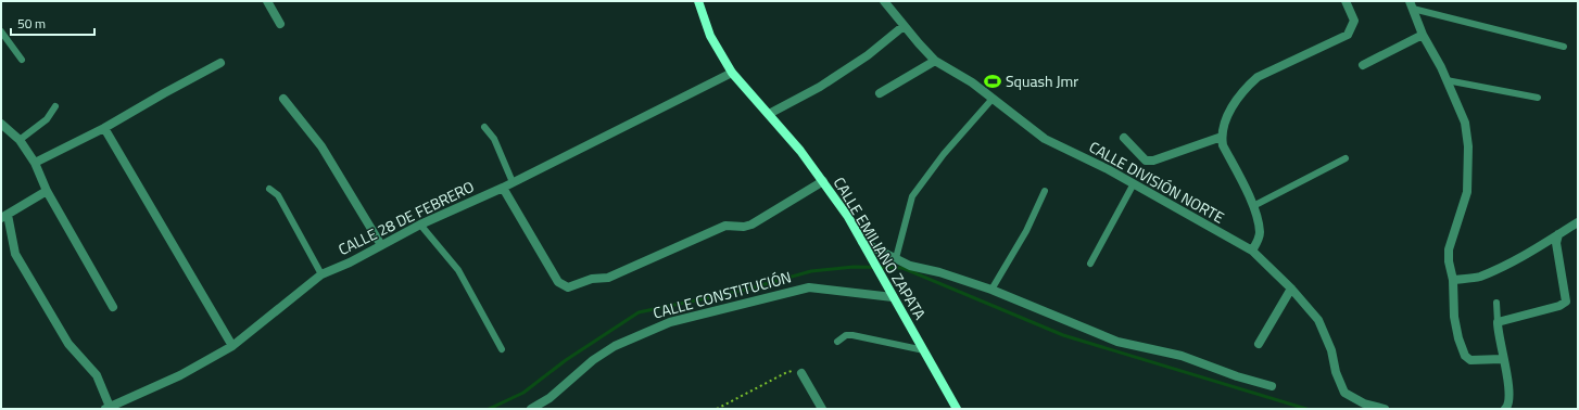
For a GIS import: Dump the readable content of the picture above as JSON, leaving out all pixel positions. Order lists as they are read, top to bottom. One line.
{"streets":{"street":["CALLE DIVISIÓN NORTE","CALLE 28 DE FEBRERO","CALLE EMILIANO ZAPATA","CALLE CONSTITUCIÓN"]},"crossings":[["CALLE 28 DE FEBRERO","CALLE EMILIANO ZAPATA"],["CALLE EMILIANO ZAPATA","CALLE CONSTITUCIÓN"]],"places":{"sports":["Squash Jmr"]},"scale_bar":"50 m"}
